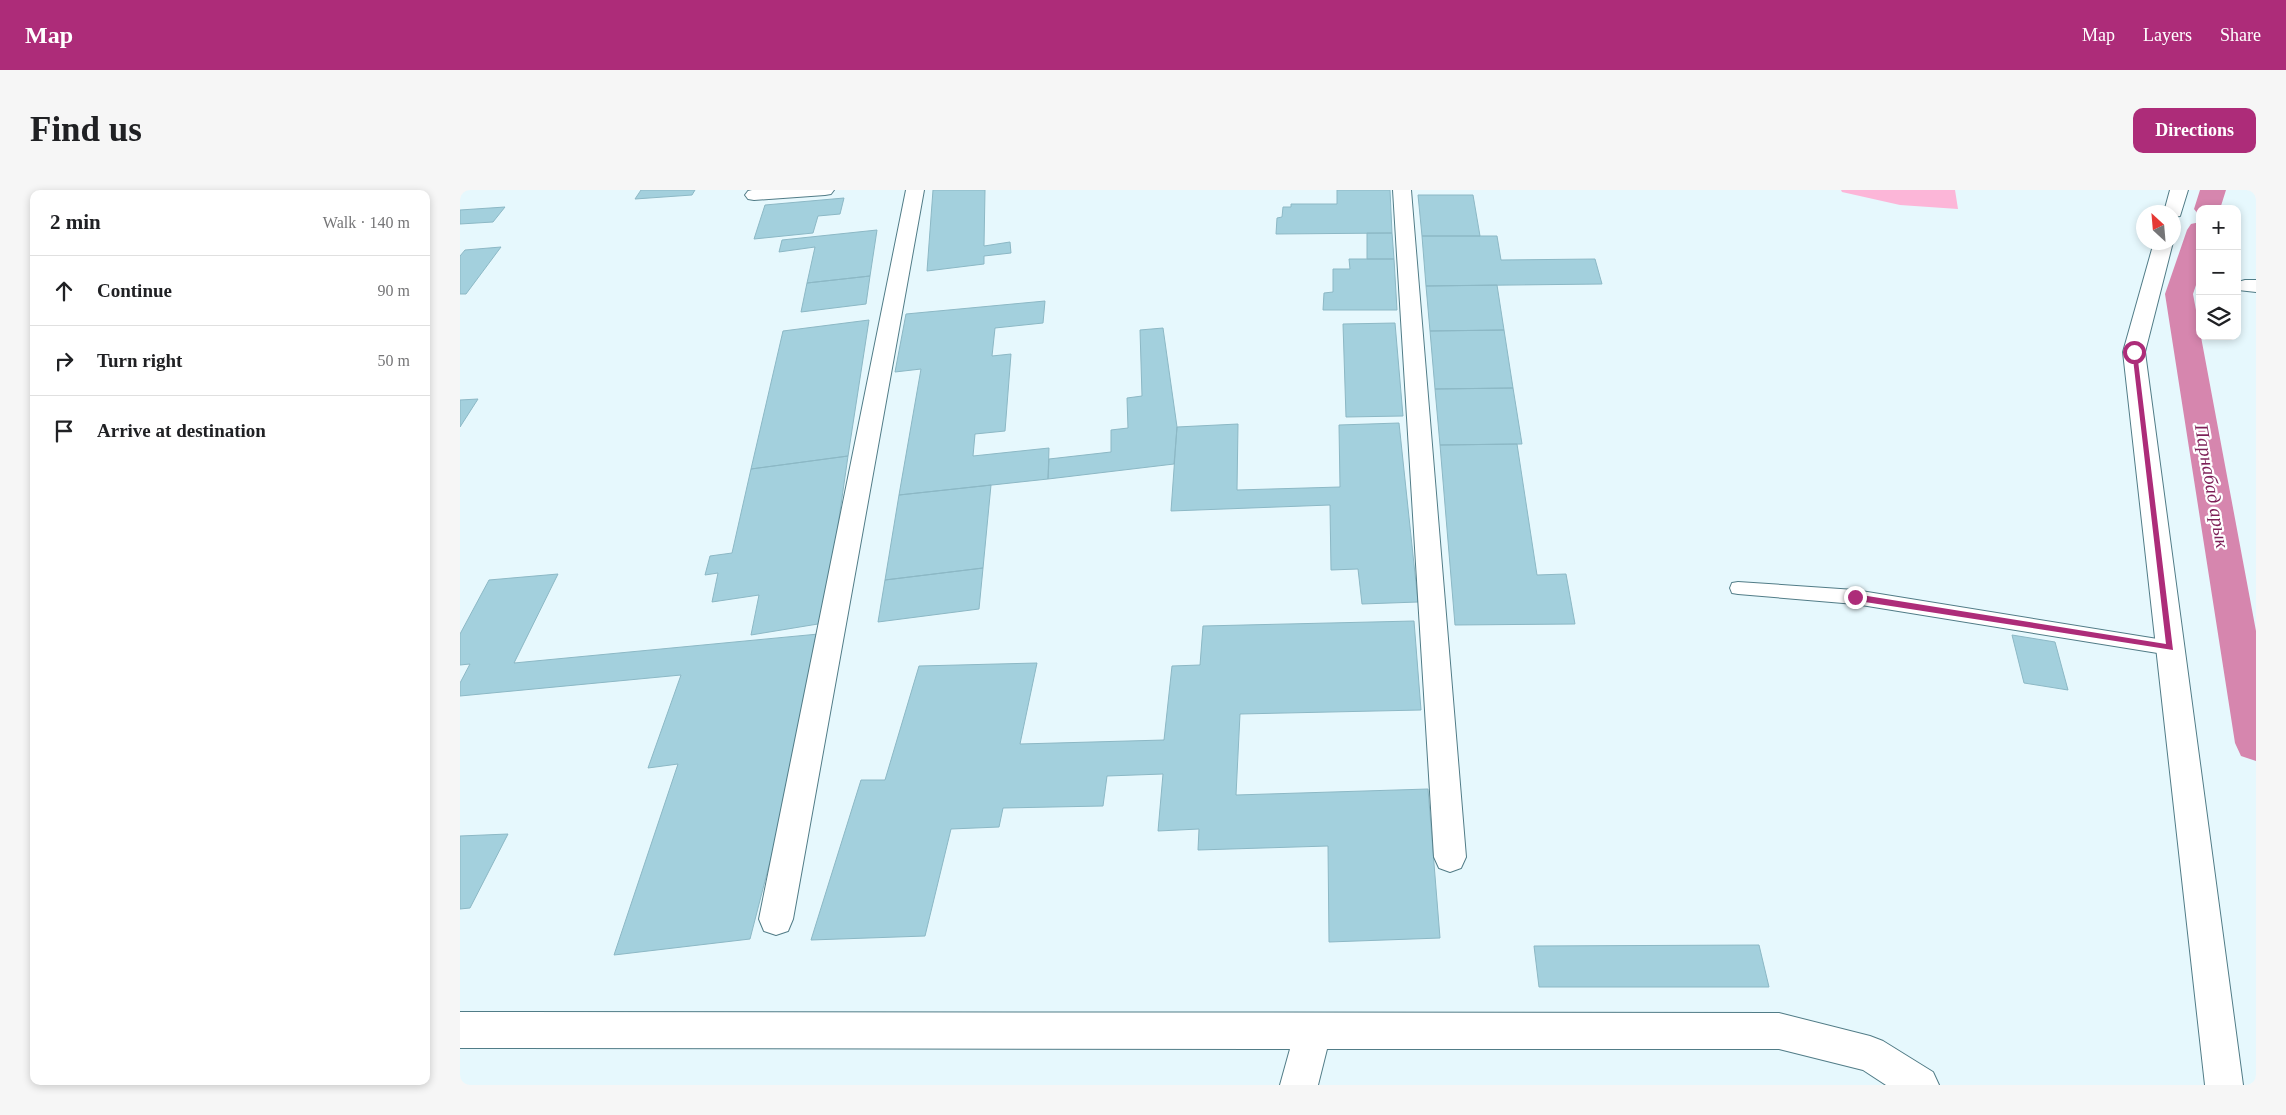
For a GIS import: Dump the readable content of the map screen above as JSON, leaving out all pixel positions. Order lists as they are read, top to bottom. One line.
{"water":["Парнабад арык"],"north":"top left","page":{"header":"Map","nav":["Map","Layers","Share"],"buttons":"Directions","title":"Find us","heading":["2 min","Walk · 140 m"],"map_buttons":["+","−"],"list":[["Continue","90 m"],["Turn right","50 m"],"Arrive at destination"]}}
